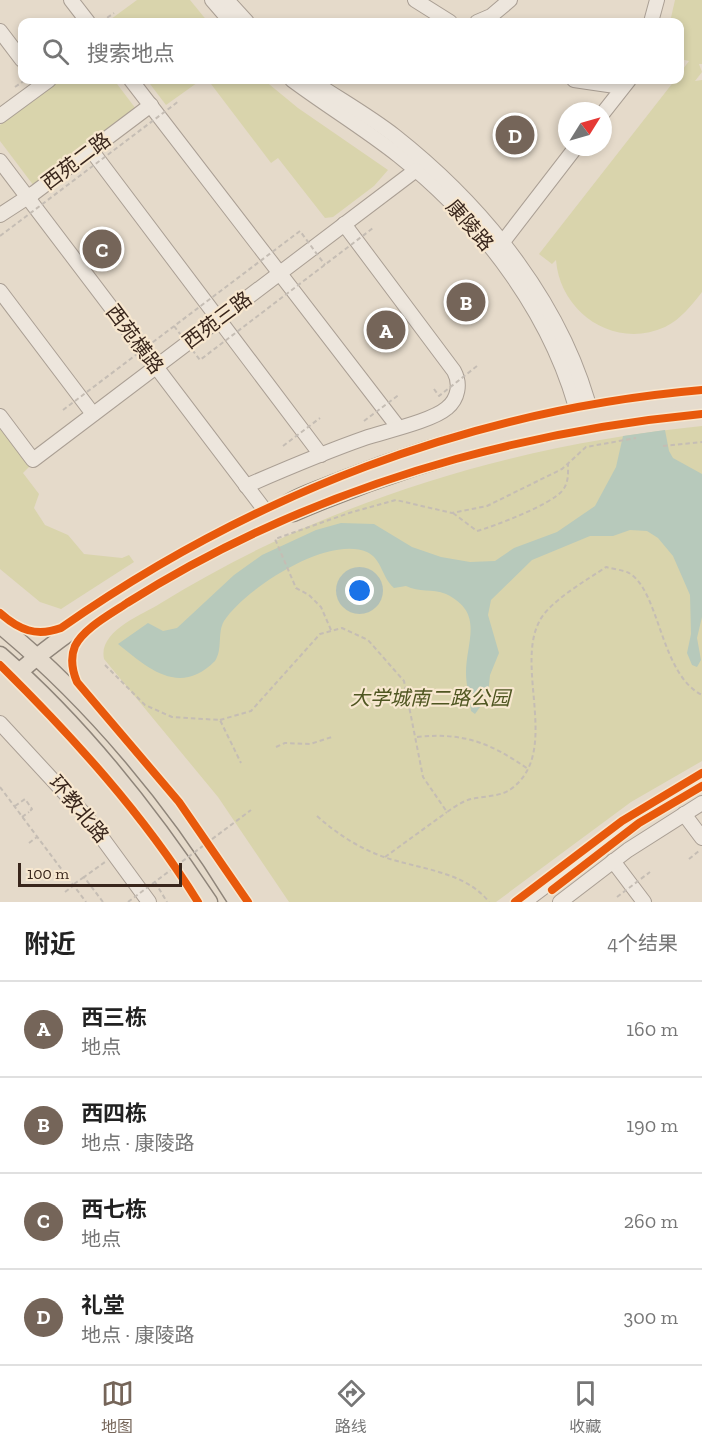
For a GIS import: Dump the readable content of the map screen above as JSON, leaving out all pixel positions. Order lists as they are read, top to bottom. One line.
{"streets":{"street":["西苑二路","康陵路","西苑三路","西苑横路","环教北路"]},"crossings":[["西苑二路","西苑横路"],["康陵路","西苑三路"],["西苑三路","西苑横路"]],"parks":["大学城南二路公园"],"scale_bar":"100 m","north":"top right","page":{"search":"搜索地点","pins":["D","C","B","A"],"scale":"100 m","heading":["附近","4个结果"],"list":[{"mark":"A","name":"西三栋","note":"地点","value":"160 m"},{"mark":"B","name":"西四栋","note":"地点 · 康陵路","value":"190 m"},{"mark":"C","name":"西七栋","note":"地点","value":"260 m"},{"mark":"D","name":"礼堂","note":"地点 · 康陵路","value":"300 m"}],"nav":["地图","路线","收藏"]}}
